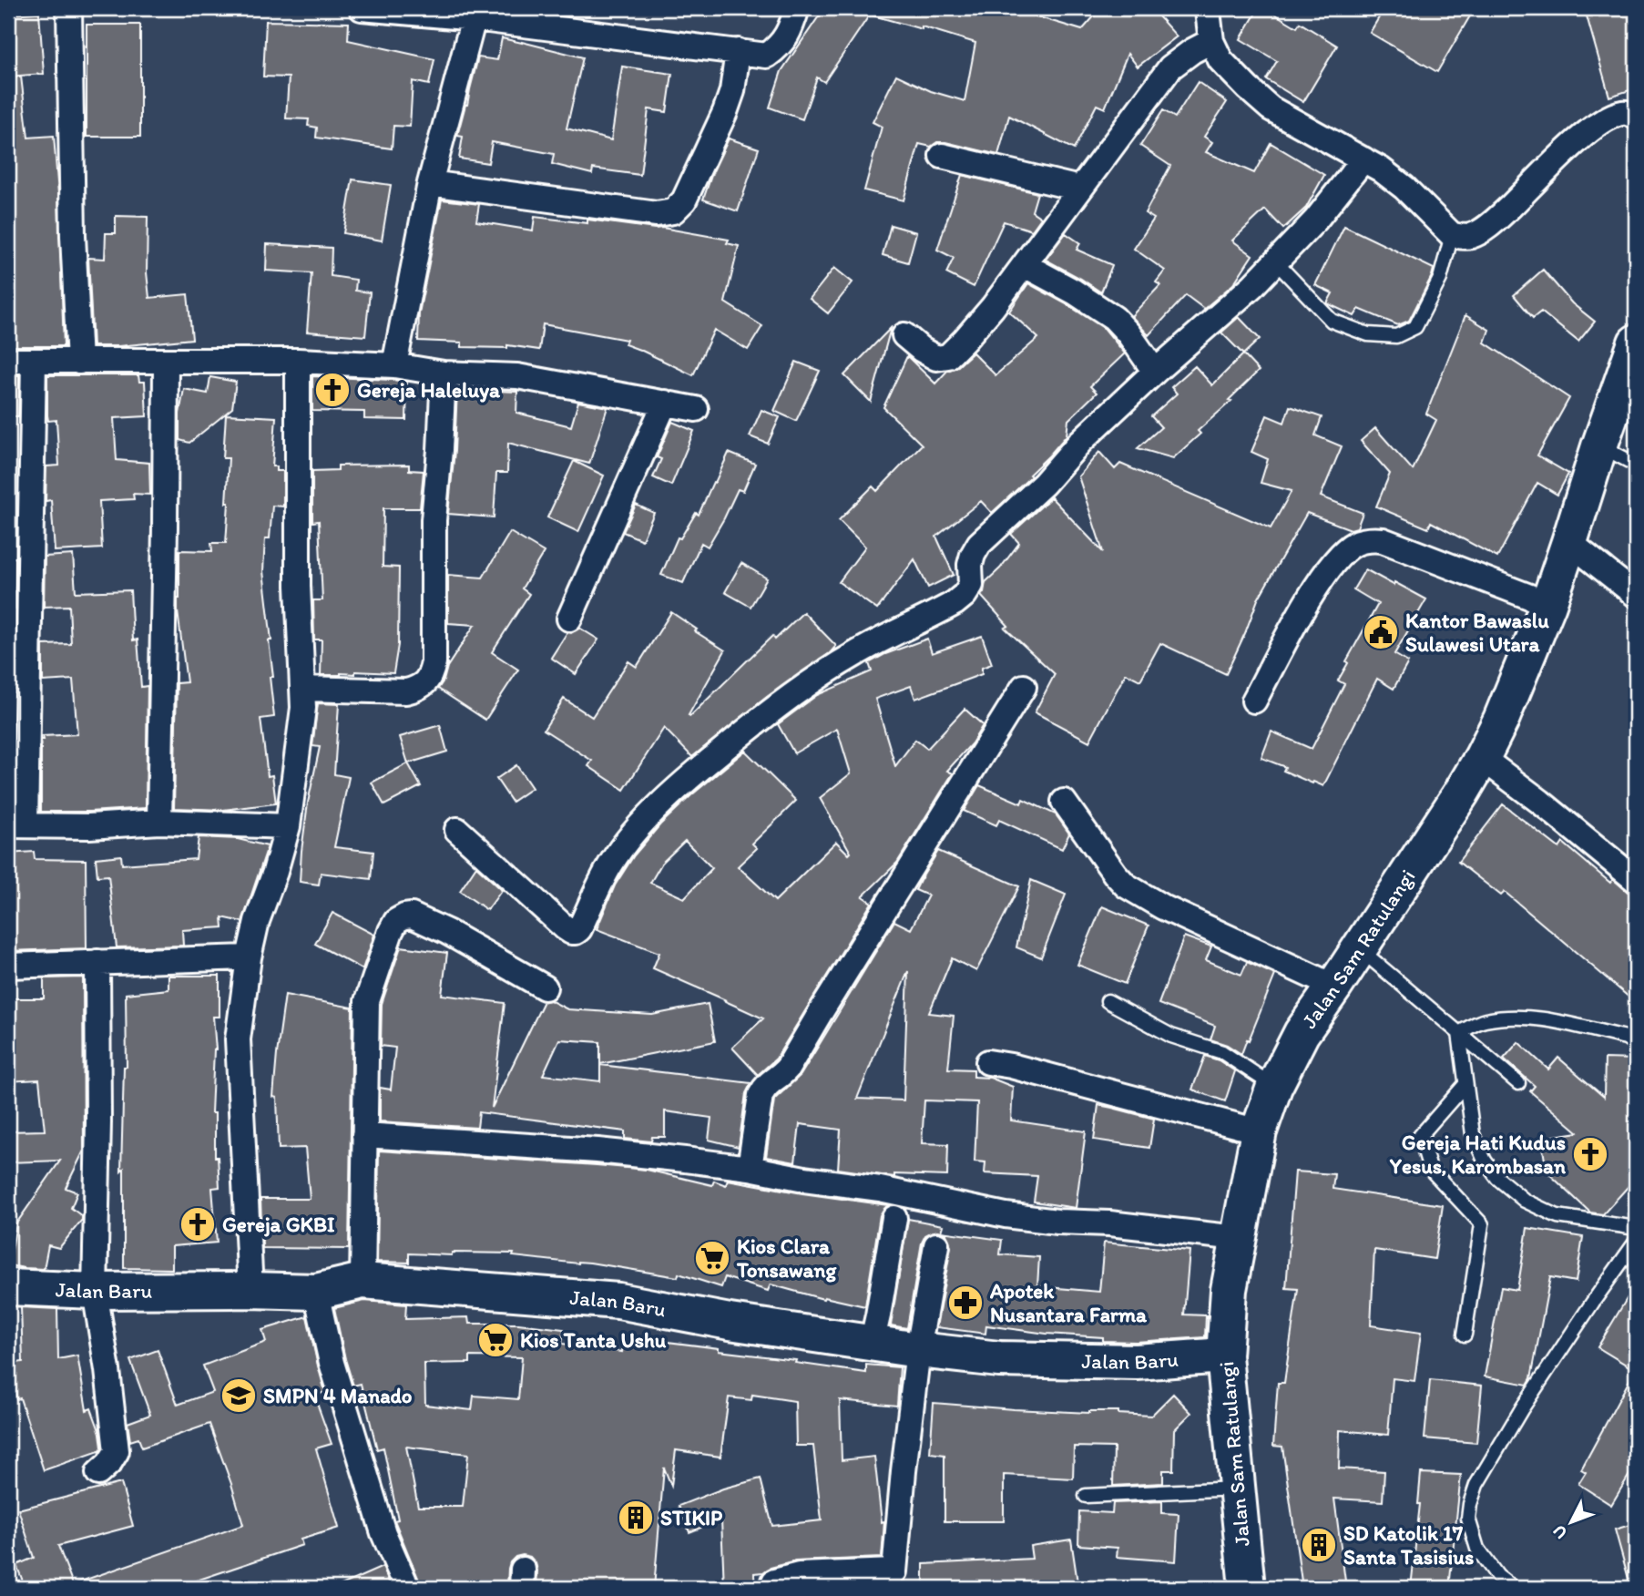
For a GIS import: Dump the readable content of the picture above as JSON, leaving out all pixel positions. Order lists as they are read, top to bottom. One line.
{"streets":{"main road":["Jalan Sam Ratulangi","Jalan Baru"]},"crossings":[["Jalan Sam Ratulangi","Jalan Baru"]],"places":{"church":["Gereja Haleluya","Gereja Hati Kudus Yesus, Karombasan","Gereja GKBI"],"public building":["Kantor Bawaslu Sulawesi Utara"],"supermarket":["Kios Clara Tonsawang","Kios Tanta Ushu"],"pharmacy":["Apotek Nusantara Farma"],"school or university":["SMPN 4 Manado"],"building":["STIKIP","SD Katolik 17 Santa Tasisius"]},"north":"bottom left"}
